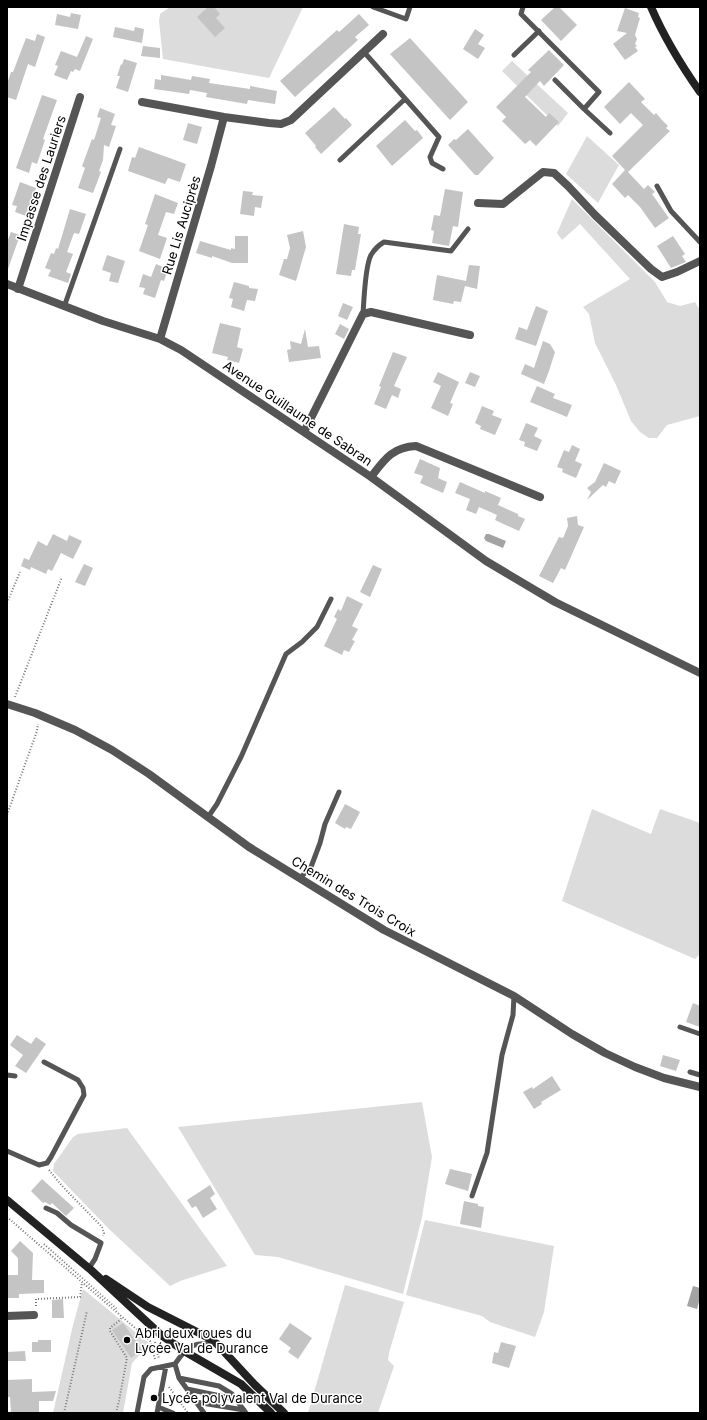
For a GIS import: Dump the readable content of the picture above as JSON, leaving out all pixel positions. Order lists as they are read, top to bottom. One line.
{"streets":{"street":["Impasse des Lauriers","Rue Lis Auciprès","Avenue Guillaume de Sabran","Chemin des Trois Croix"]},"crossings":[["Impasse des Lauriers","Avenue Guillaume de Sabran"],["Rue Lis Auciprès","Avenue Guillaume de Sabran"]],"places":["Abri deux roues du Lycée Val de Durance","Lycée polyvalent Val de Durance"]}
